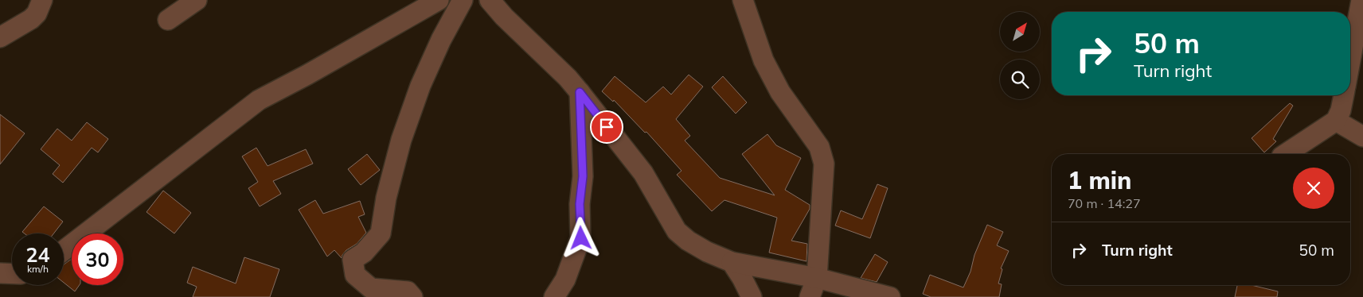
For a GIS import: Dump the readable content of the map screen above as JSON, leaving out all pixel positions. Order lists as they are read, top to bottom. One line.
{"north":"top right","page":{"turn":["50 m","Turn right"],"heading":["1 min","70 m · 14:27"],"list":[{"name":"Turn right","value":"50 m"}],"speed":"24 km/h","limit":"30"}}
